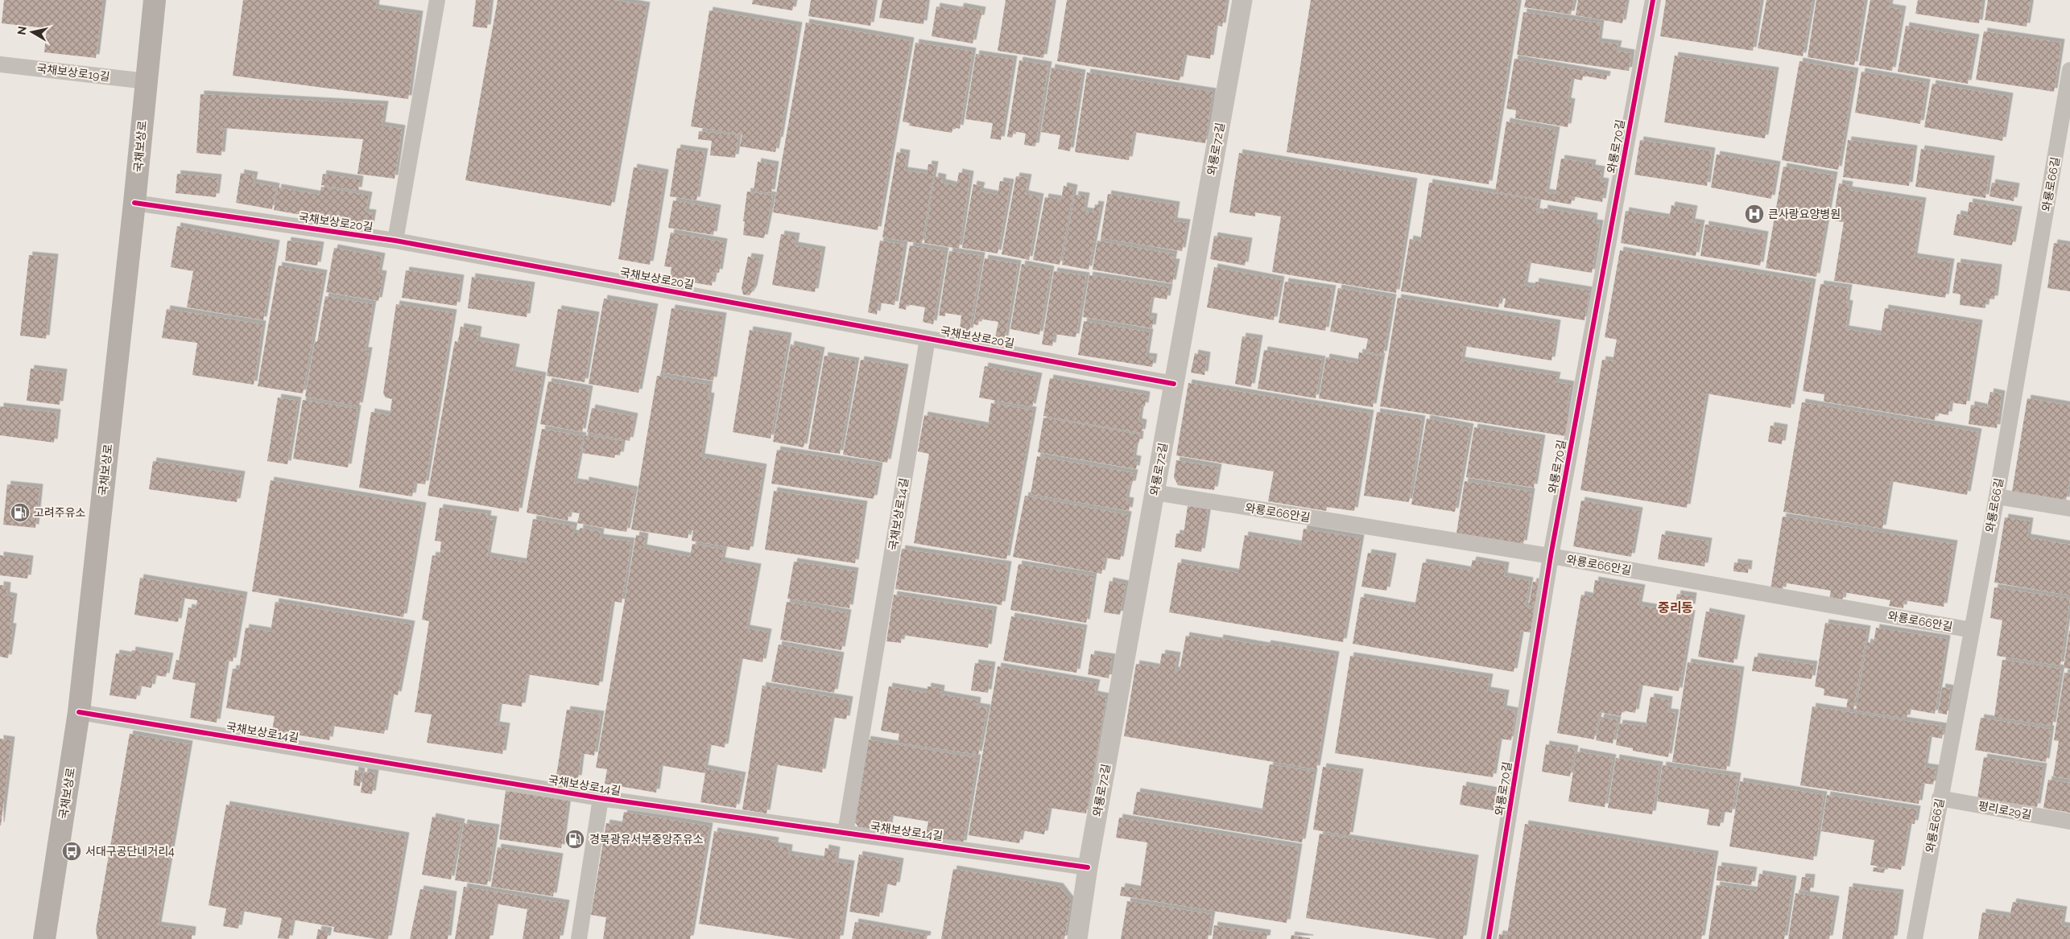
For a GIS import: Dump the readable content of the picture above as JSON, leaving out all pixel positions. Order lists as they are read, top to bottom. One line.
{"streets":{"main road":["국채보상로"],"street":["국채보상로19길","와룡로70길","와룡로72길","와룡로66길","국채보상로20길","와룡로66안길","국채보상로14길","평리로29길"]},"crossings":[["국채보상로19길","국채보상로"],["국채보상로","국채보상로20길"],["국채보상로","국채보상로14길"],["와룡로70길","와룡로66안길"],["와룡로72길","국채보상로20길"],["와룡로72길","와룡로66안길"],["와룡로72길","국채보상로14길"],["와룡로66길","와룡로66안길"],["와룡로66길","평리로29길"],["국채보상로20길","국채보상로14길"]],"districts":["중리동"],"places":{"hospital":["큰사랑요양병원"],"fuel station":["고려주유소","경북광유서부중앙주유소"],"bus stop":["서대구공단네거리4"]},"north":"left"}
